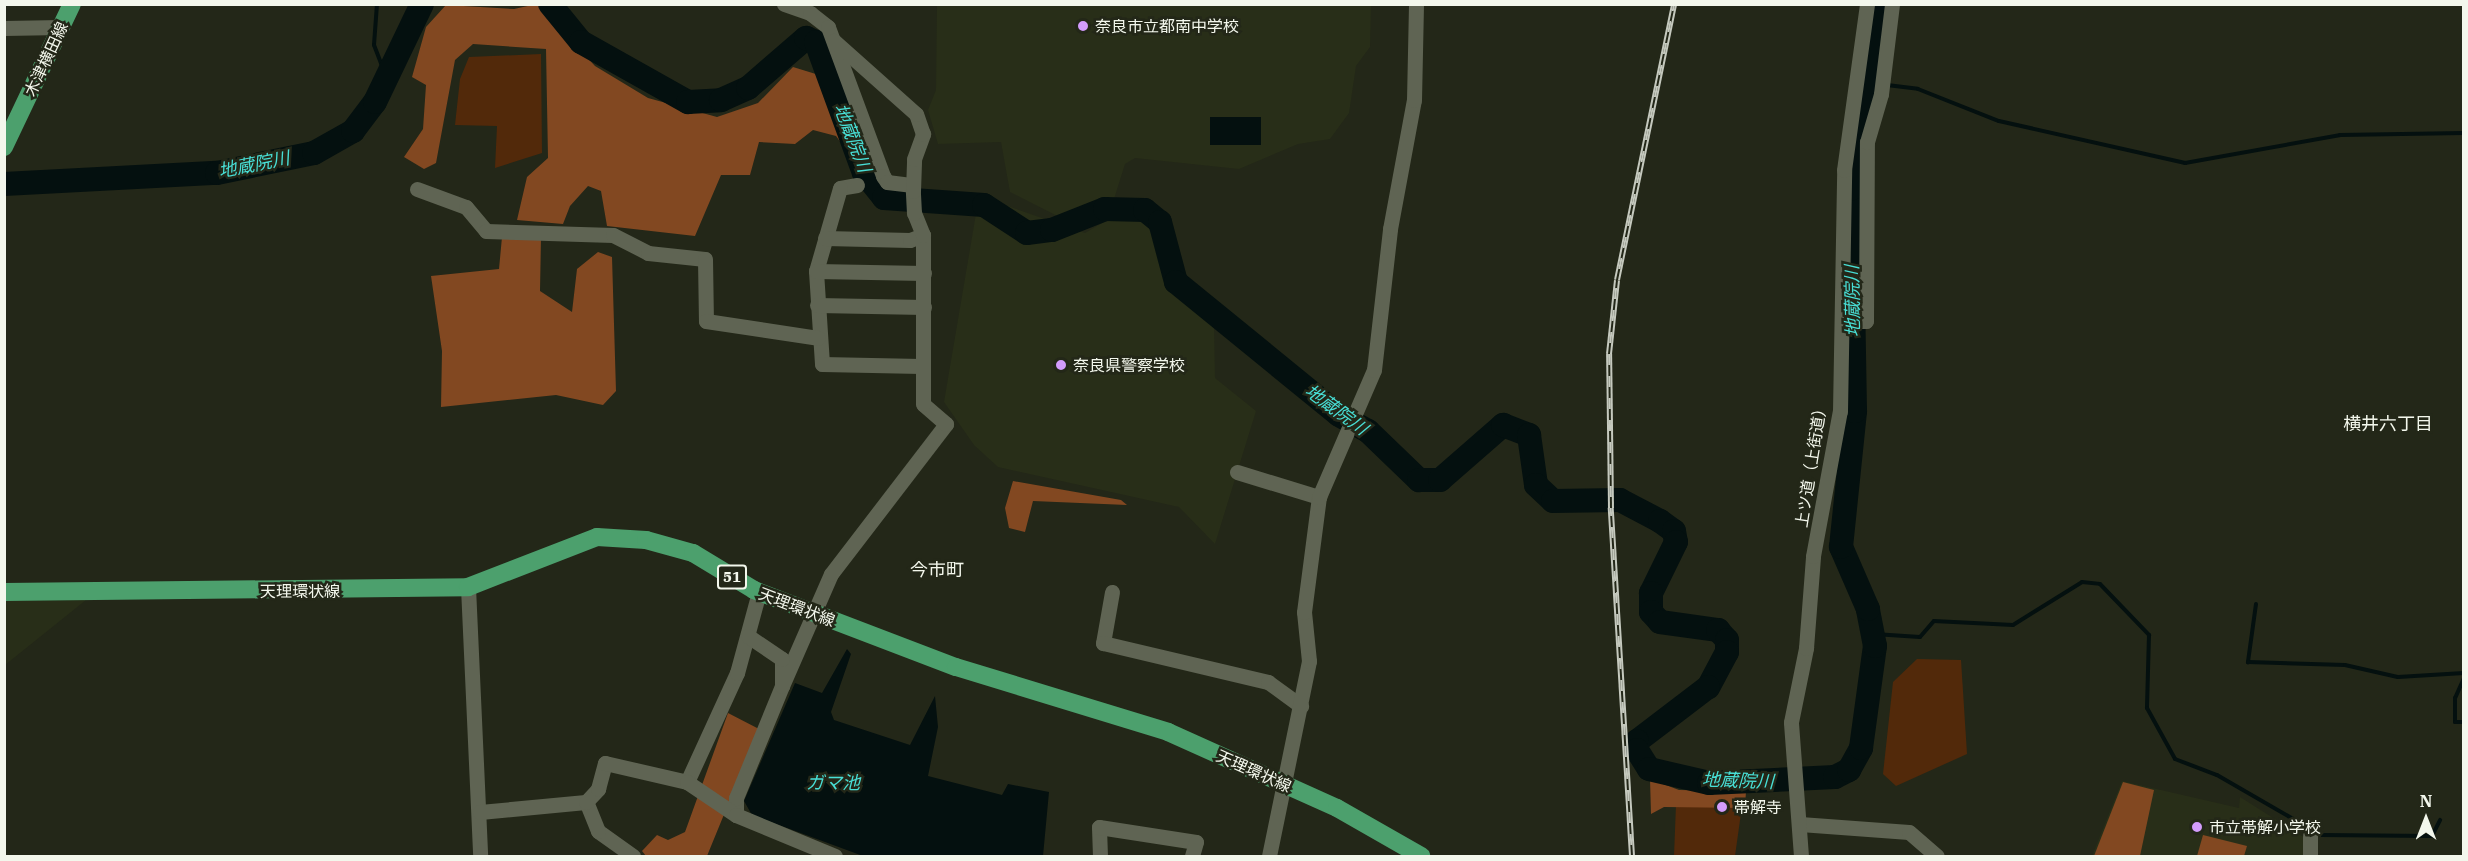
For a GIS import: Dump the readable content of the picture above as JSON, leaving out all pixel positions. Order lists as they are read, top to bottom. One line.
{"streets":{"main road":["木津横田線","51","天理環状線"],"street":["上ツ道（上街道）"]},"districts":["横井六丁目","今市町"],"water":["地蔵院川","ガマ池"],"places":["奈良市立都南中学校","奈良県警察学校","帯解寺","市立帯解小学校"],"north":"top"}
